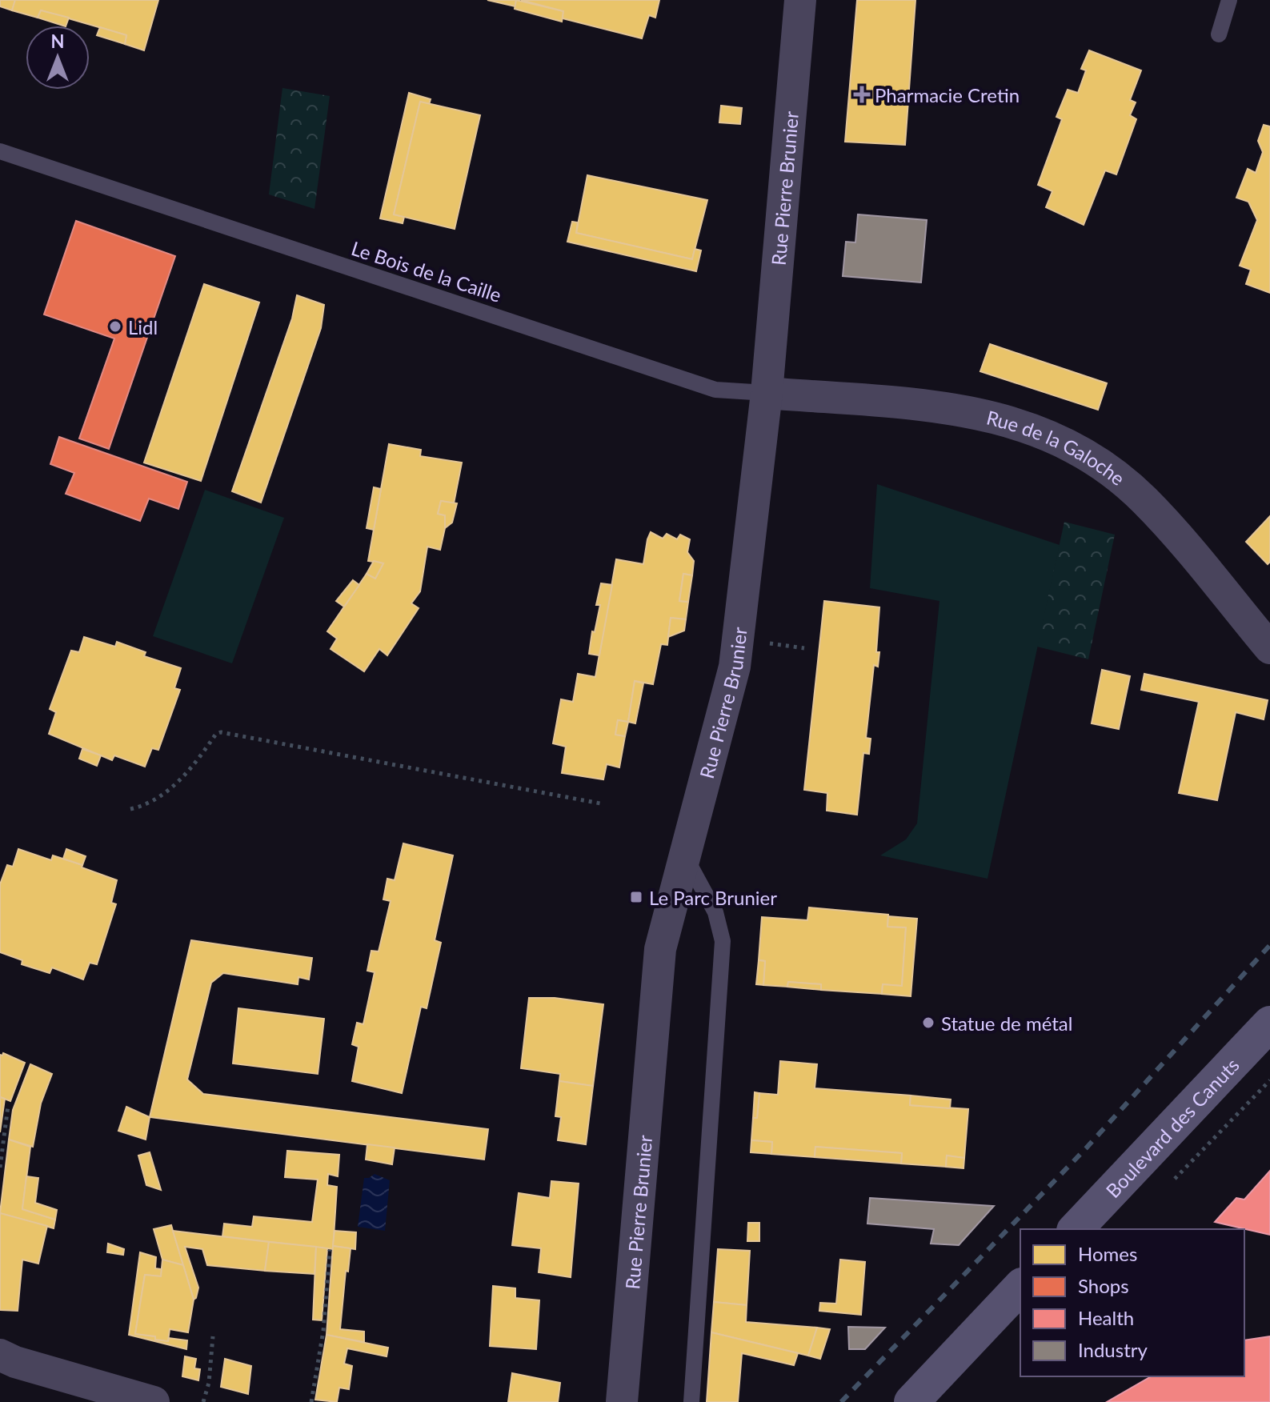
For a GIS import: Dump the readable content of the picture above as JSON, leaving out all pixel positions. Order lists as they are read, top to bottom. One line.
{"streets":{"main road":["Boulevard des Canuts"],"street":["Rue Pierre Brunier","Rue de la Galoche"],"lane":["Le Bois de la Caille"]},"crossings":[["Rue Pierre Brunier","Le Bois de la Caille"],["Rue Pierre Brunier","Rue de la Galoche"],["Le Bois de la Caille","Rue de la Galoche"]],"places":{"health":["Pharmacie Cretin"],"other":["Lidl","Statue de métal"],"transit":["Le Parc Brunier"]},"legend":["Homes","Shops","Health","Industry"],"north":"top"}
